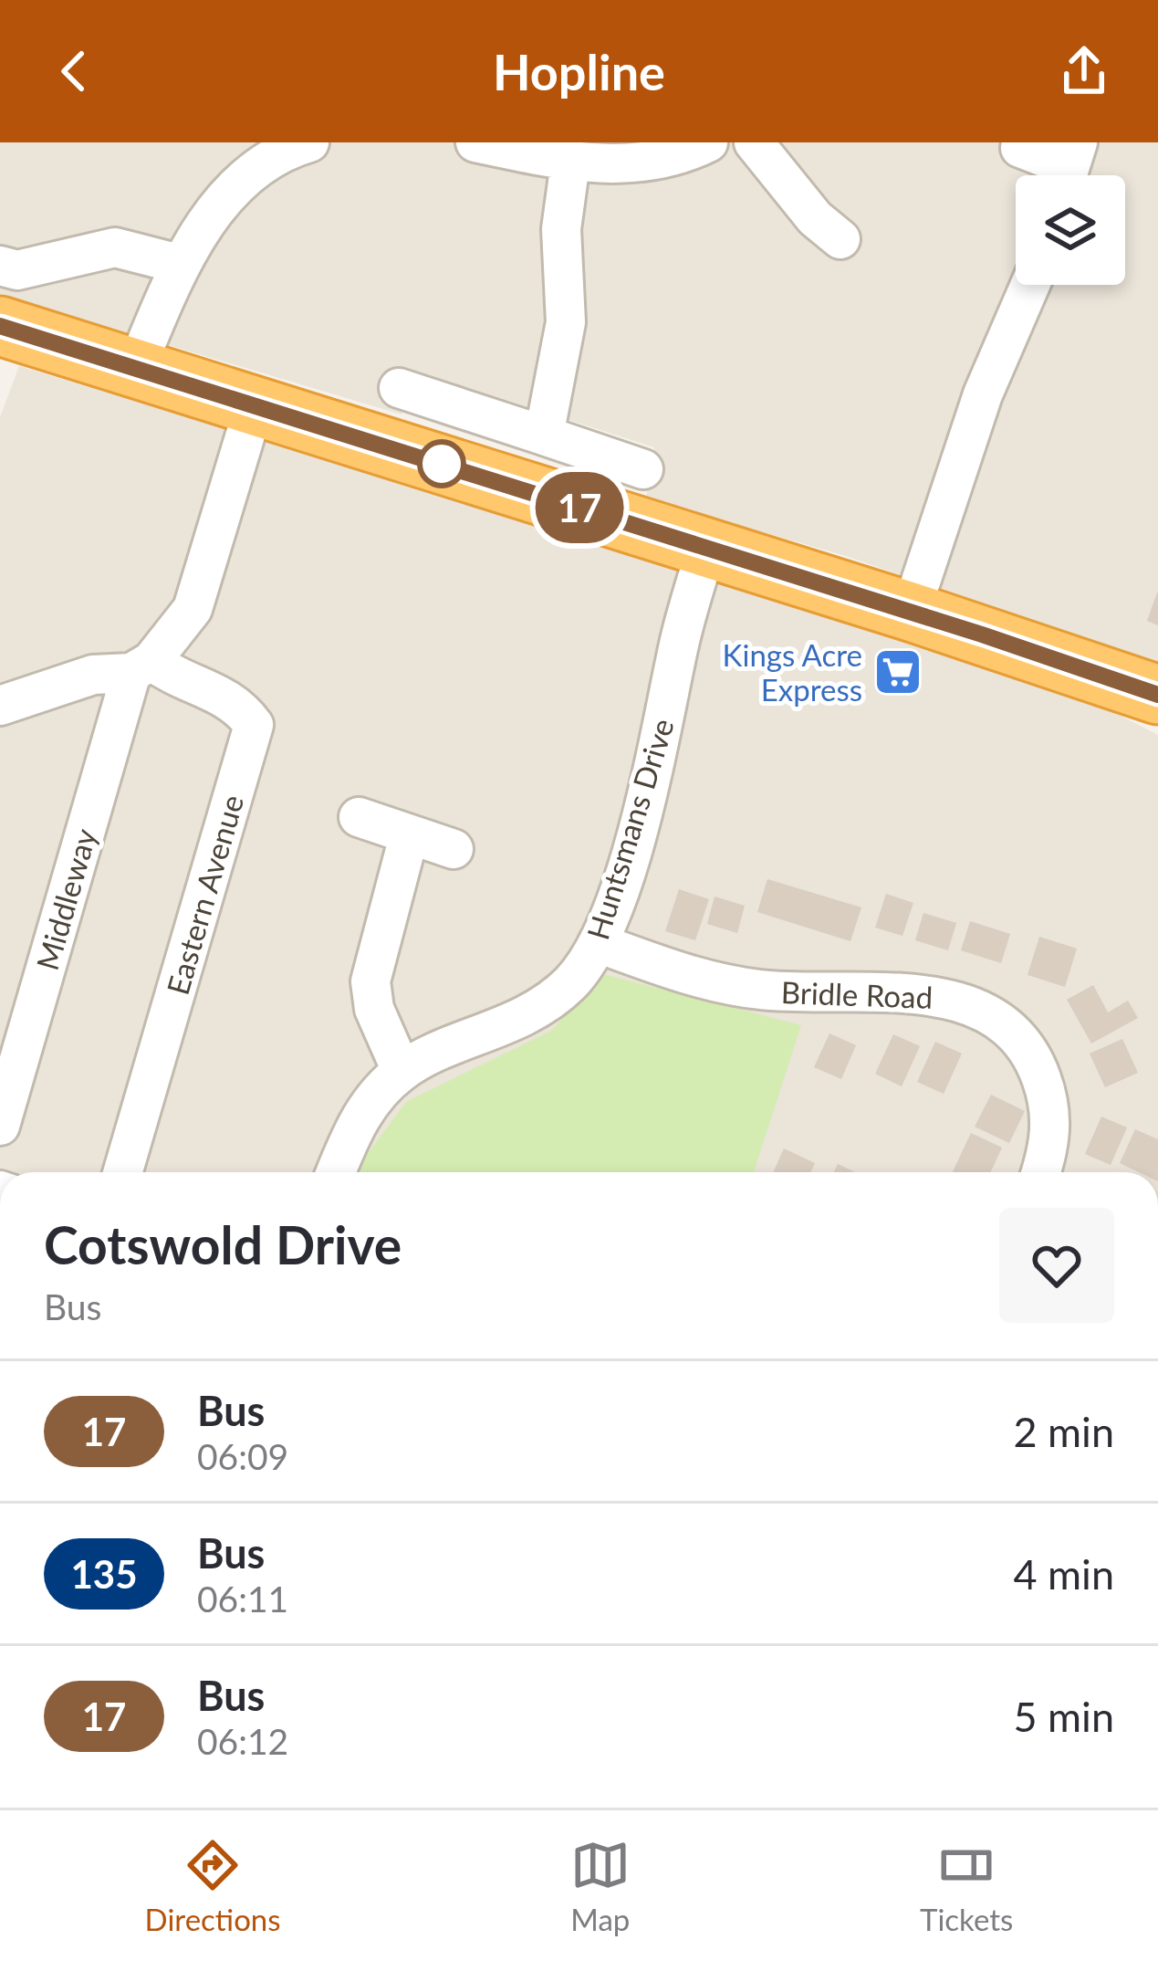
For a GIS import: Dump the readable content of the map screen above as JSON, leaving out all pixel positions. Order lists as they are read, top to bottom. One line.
{"streets":{"street":["Huntsmans Drive","Eastern Avenue","Middleway","Bridle Road"]},"crossings":[["Huntsmans Drive","Bridle Road"],["Eastern Avenue","Middleway"]],"places":{"supermarket":["Kings Acre Express"]},"lines":["bus line 17"],"page":{"header":"Hopline","on_map":"17","heading":["Cotswold Drive","Bus"],"list":[{"mark":"17","name":"Bus","note":"06:09","value":"2 min"},{"mark":"135","name":"Bus","note":"06:11","value":"4 min"},{"mark":"17","name":"Bus","note":"06:12","value":"5 min"}],"tabs":["Directions","Map","Tickets"]}}
